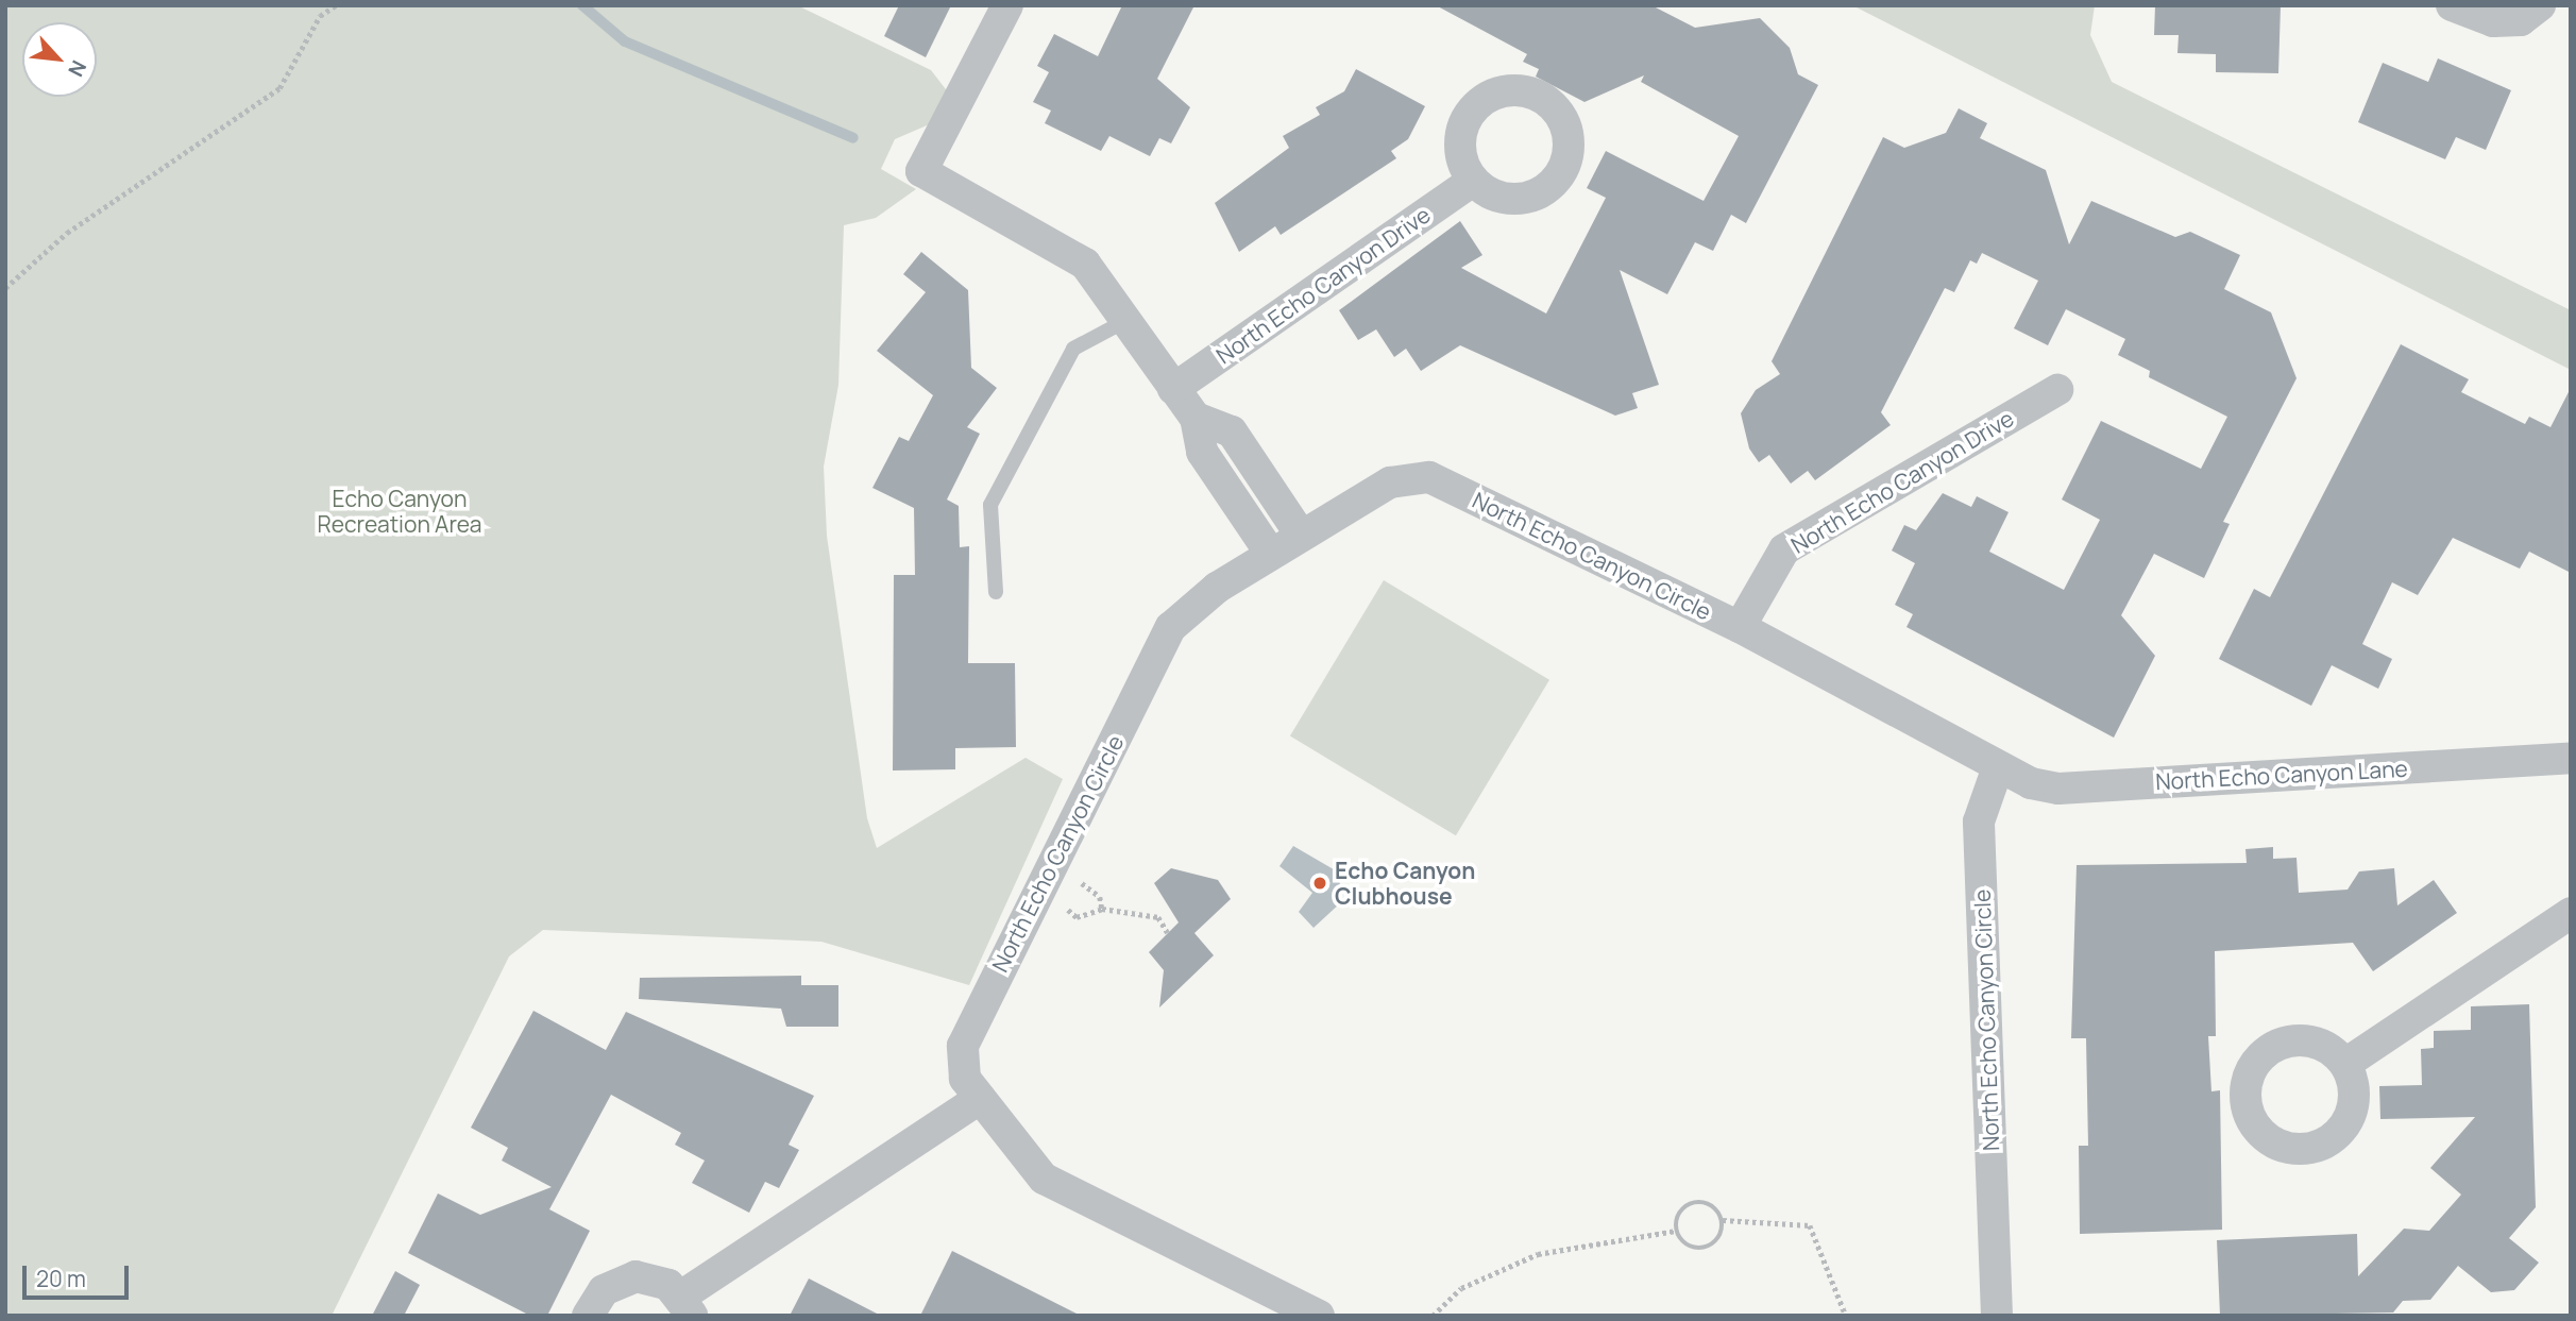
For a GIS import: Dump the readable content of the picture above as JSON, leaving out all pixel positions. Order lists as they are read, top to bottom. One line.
{"streets":{"street":["North Echo Canyon Drive","North Echo Canyon Circle","North Echo Canyon Lane"]},"crossings":[["North Echo Canyon Drive","North Echo Canyon Circle"],["North Echo Canyon Circle","North Echo Canyon Lane"]],"parks":["Echo Canyon Recreation Area"],"places":["Echo Canyon Clubhouse"],"scale_bar":"20 m","north":"bottom right"}
